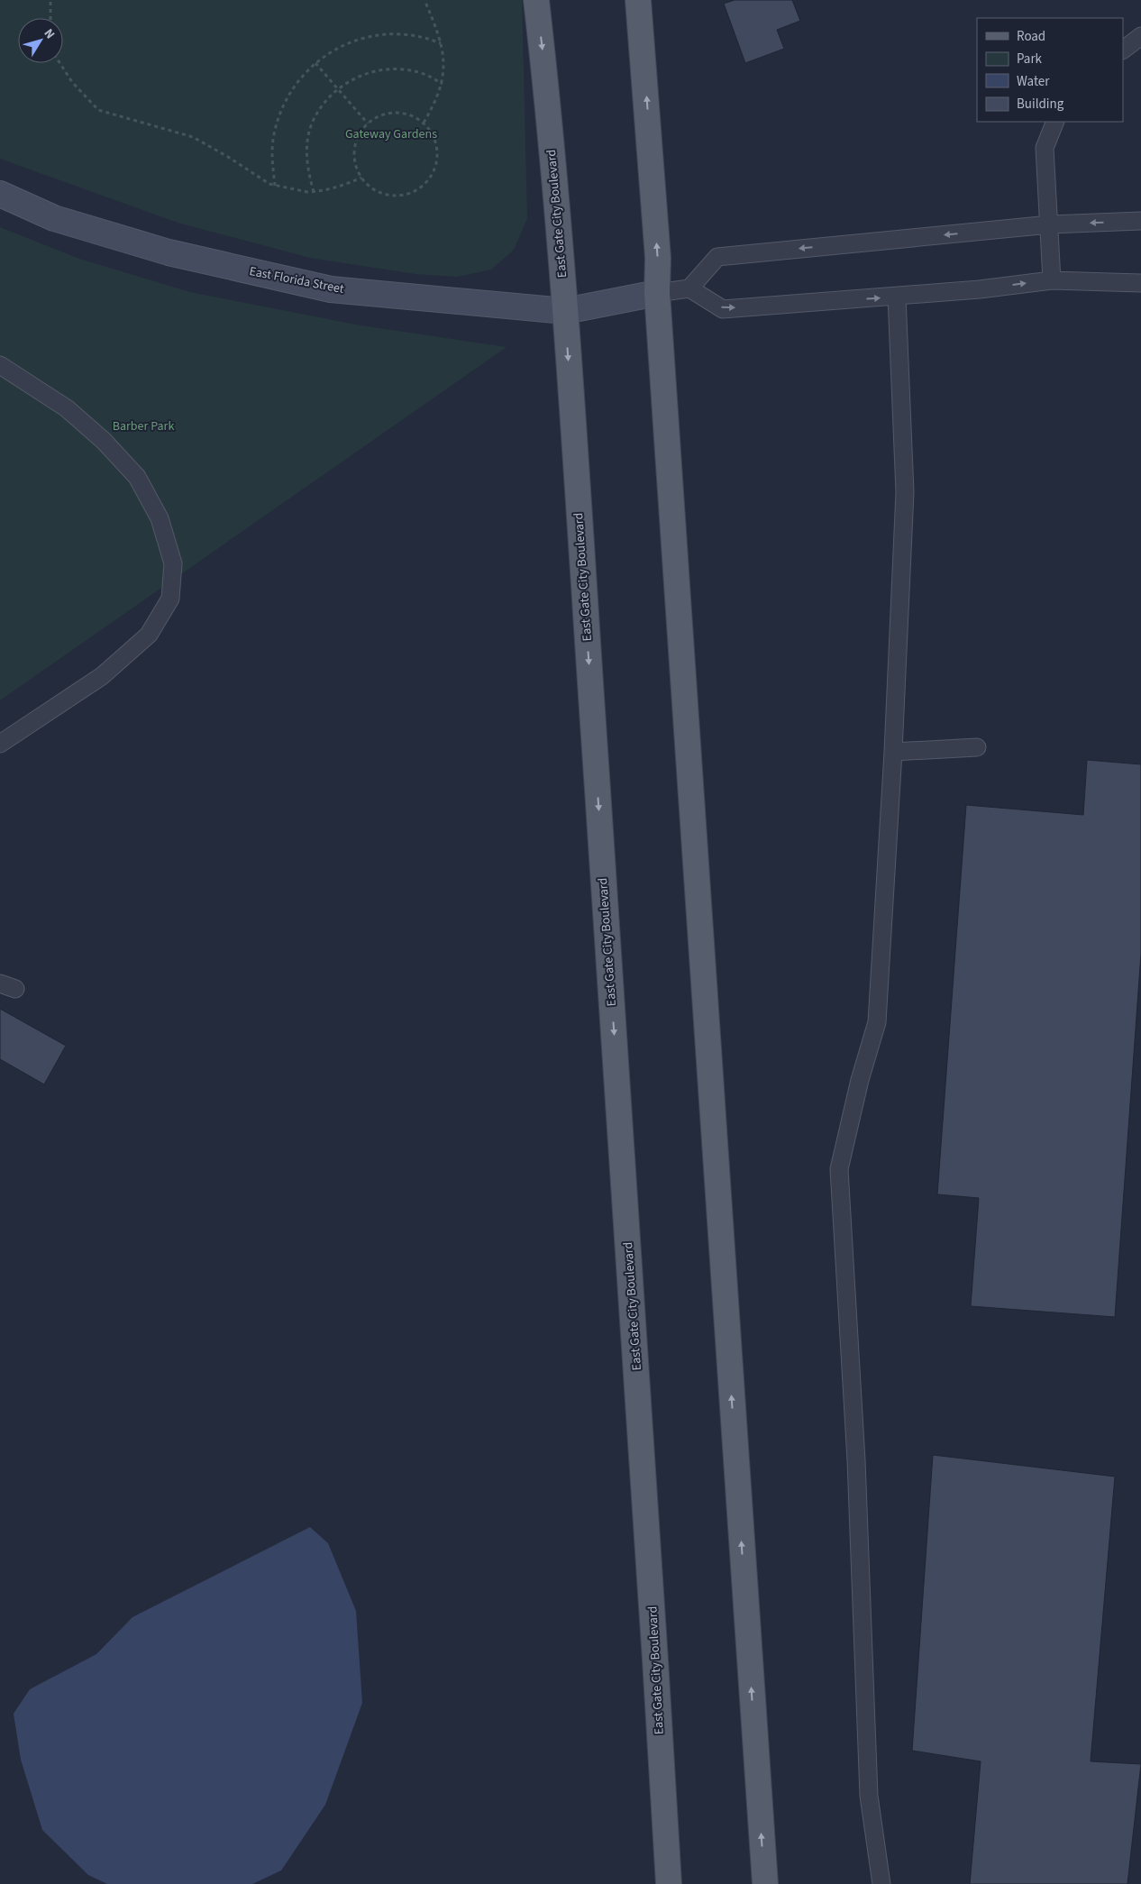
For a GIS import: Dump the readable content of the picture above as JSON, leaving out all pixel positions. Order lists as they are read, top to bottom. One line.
{"streets":{"main road":["East Gate City Boulevard","East Florida Street"]},"crossings":[["East Gate City Boulevard","East Florida Street"]],"parks":["Gateway Gardens","Barber Park"],"legend":["Road","Park","Water","Building"],"north":"top right"}
